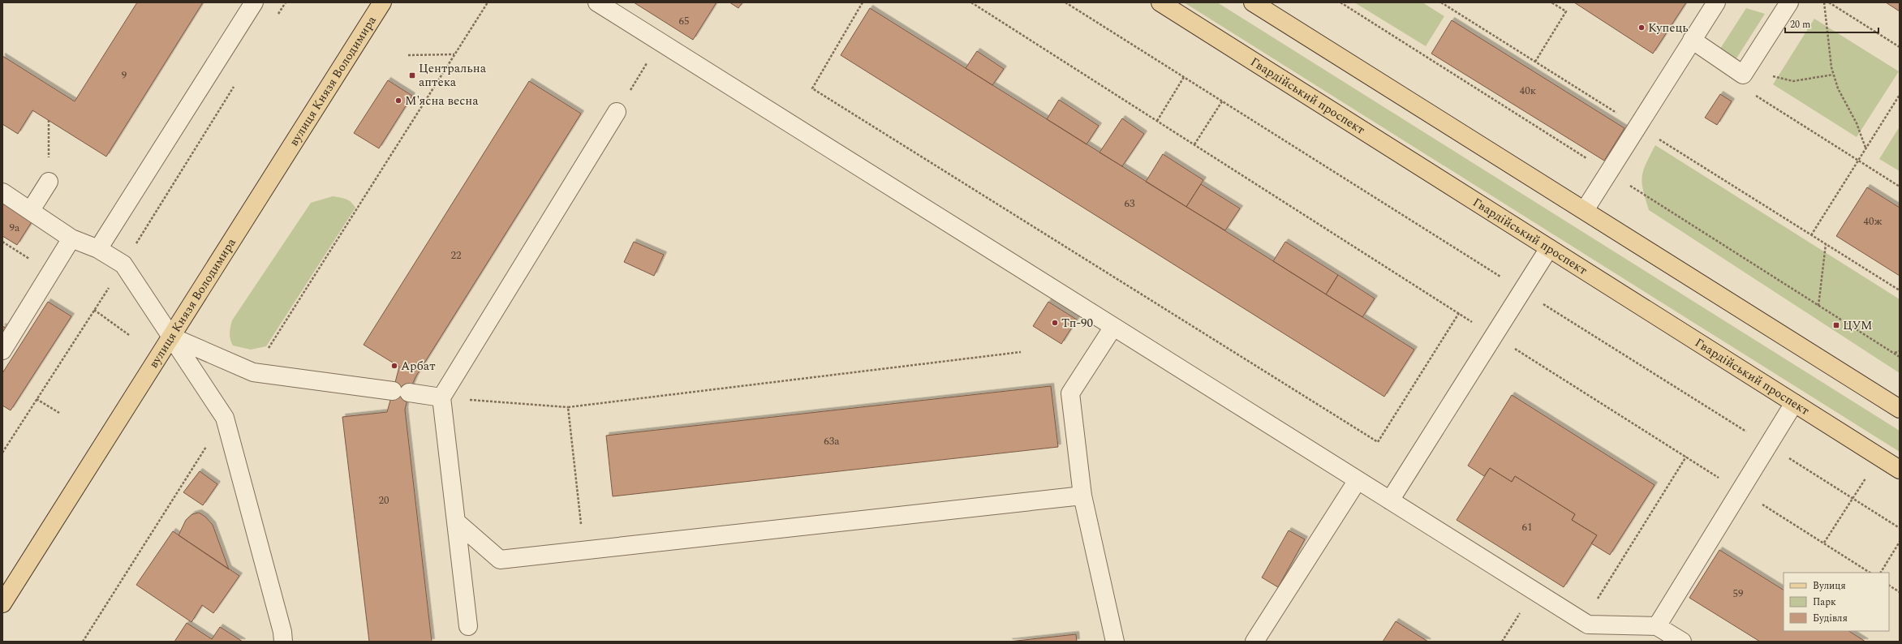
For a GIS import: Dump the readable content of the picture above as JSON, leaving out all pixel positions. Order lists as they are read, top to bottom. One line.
{"streets":{"main road":["вулиця Князя Володимира","Гвардійський проспект"]},"places":{"other":["Купець","М'ясна весна","Тп-90","Арбат"],"transit":["Центральна аптека","ЦУМ"]},"house_numbers":["65","9","40к","63","40ж","9а","22","63а","20","61","59"],"legend":["Вулиця","Парк","Будівля"],"scale_bar":"20 m"}
